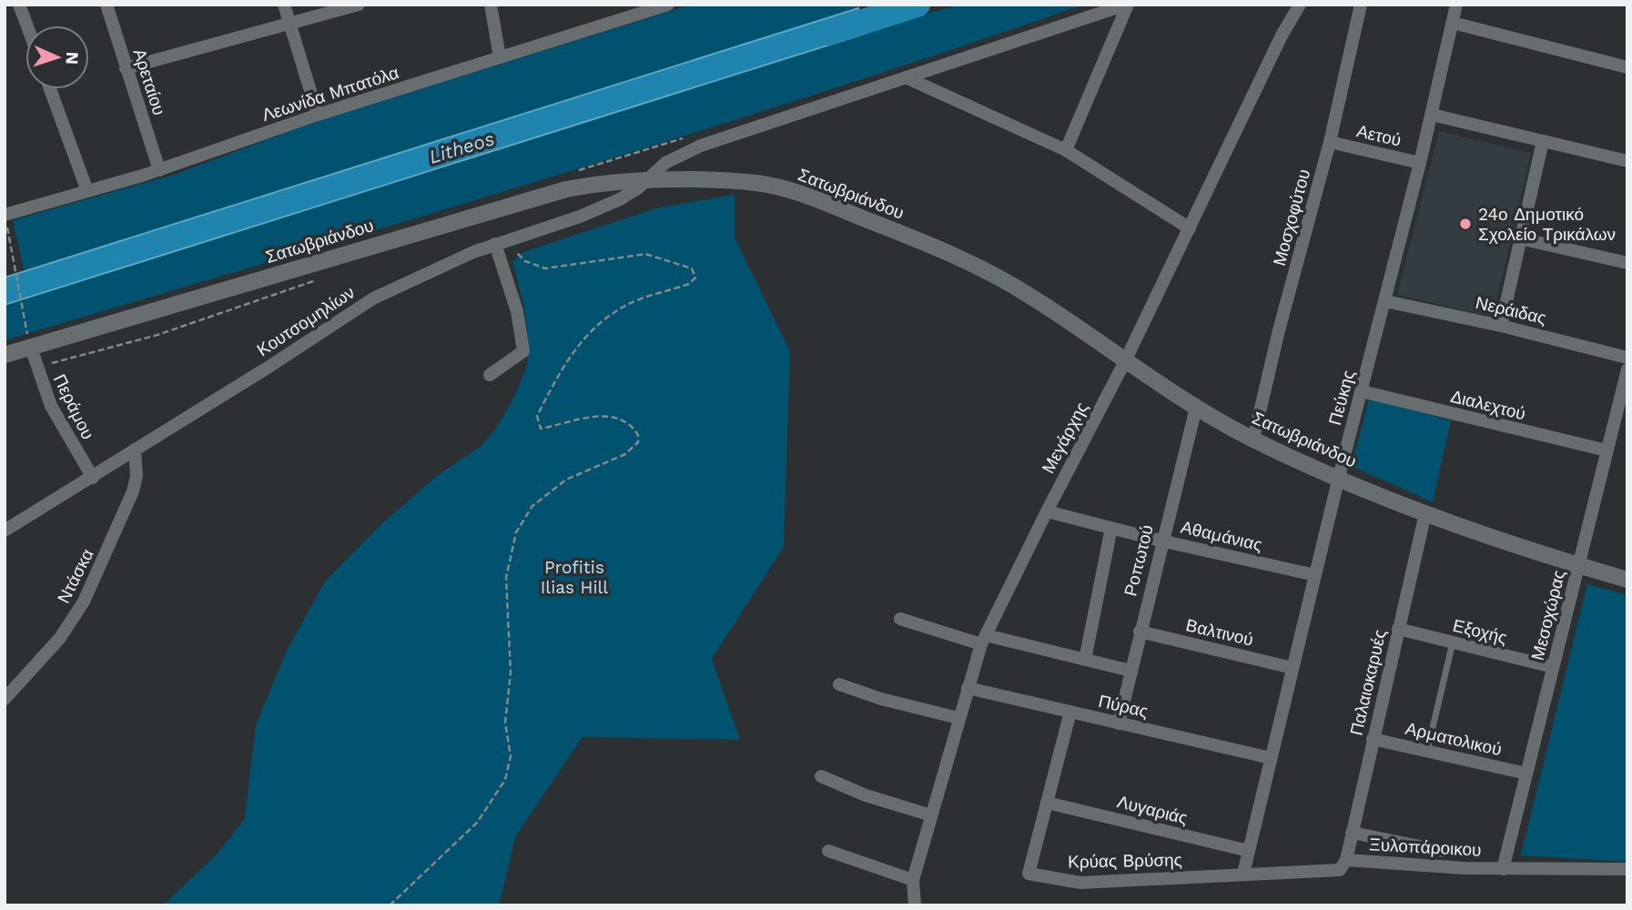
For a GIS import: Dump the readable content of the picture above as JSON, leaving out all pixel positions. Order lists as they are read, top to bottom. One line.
{"streets":{"street":["Αρεταίου","Λεωνίδα Μπατόλα","Αετού","Σατωβριάνδου","Μοσχοφύτου","Νεράιδας","Κουτσομηλίων","Πεύκης","Διαλεχτού","Περάμου","Μεγάρχης","Αθαμάνιας","Ροπωτού","Ντάσκα","Μεσοχώρας","Εξοχής","Βαλτινού","Παλαιοκαρυές","Πύρας","Αρματολικού","Λυγαριάς","Ξυλοπάροικου","Κρύας Βρύσης"]},"crossings":[["Αρεταίου","Λεωνίδα Μπατόλα"],["Αετού","Μοσχοφύτου"],["Αετού","Πεύκης"],["Σατωβριάνδου","Μοσχοφύτου"],["Σατωβριάνδου","Κουτσομηλίων"],["Σατωβριάνδου","Πεύκης"],["Σατωβριάνδου","Περάμου"],["Σατωβριάνδου","Μεγάρχης"],["Σατωβριάνδου","Ροπωτού"],["Σατωβριάνδου","Μεσοχώρας"],["Σατωβριάνδου","Παλαιοκαρυές"],["Νεράιδας","Πεύκης"],["Κουτσομηλίων","Περάμου"],["Κουτσομηλίων","Ντάσκα"],["Πεύκης","Διαλεχτού"],["Πεύκης","Αθαμάνιας"],["Πεύκης","Βαλτινού"],["Πεύκης","Πύρας"],["Πεύκης","Λυγαριάς"],["Πεύκης","Κρύας Βρύσης"],["Διαλεχτού","Μεσοχώρας"],["Μεγάρχης","Αθαμάνιας"],["Μεγάρχης","Πύρας"],["Αθαμάνιας","Ροπωτού"],["Ροπωτού","Βαλτινού"],["Ροπωτού","Πύρας"],["Μεσοχώρας","Εξοχής"],["Μεσοχώρας","Αρματολικού"],["Μεσοχώρας","Ξυλοπάροικου"],["Εξοχής","Παλαιοκαρυές"],["Παλαιοκαρυές","Αρματολικού"],["Παλαιοκαρυές","Ξυλοπάροικου"],["Παλαιοκαρυές","Κρύας Βρύσης"],["Πύρας","Κρύας Βρύσης"],["Λυγαριάς","Κρύας Βρύσης"],["Ξυλοπάροικου","Κρύας Βρύσης"]],"water":["Litheos"],"parks":["Profitis Ilias Hill"],"places":["24ο Δημοτικό Σχολείο Τρικάλων"],"north":"right"}
